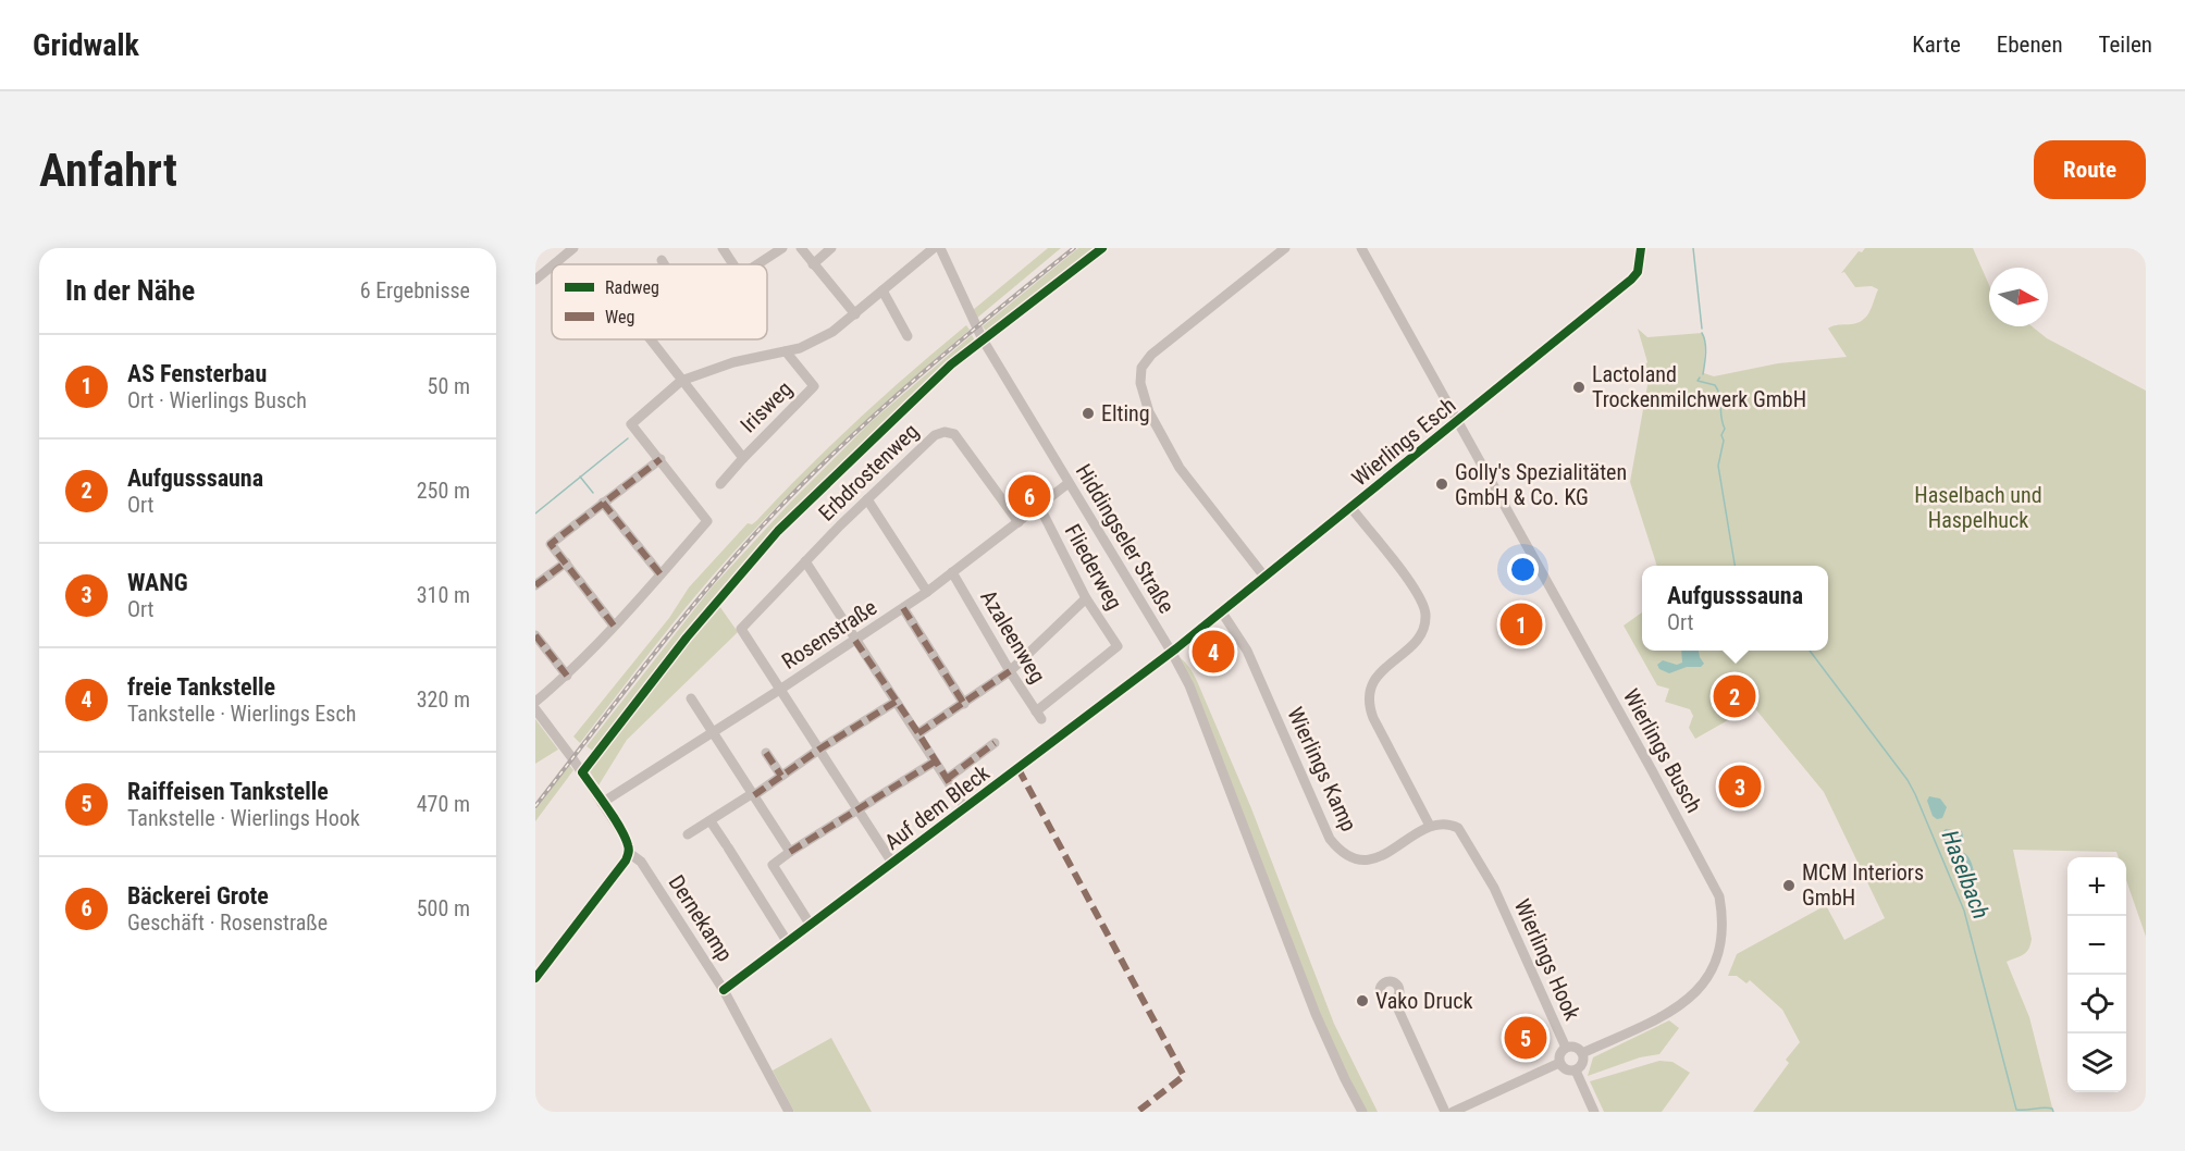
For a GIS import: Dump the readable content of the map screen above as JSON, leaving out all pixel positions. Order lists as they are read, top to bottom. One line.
{"streets":{"street":["Irisweg","Wierlings Esch","Erbdrostenweg","Hiddingseler Straße","Fliederweg","Rosenstraße","Azaleenweg","Wierlings Busch","Wierlings Kamp","Auf dem Bleck","Dernekamp","Wierlings Hook"]},"crossings":[["Wierlings Esch","Hiddingseler Straße"],["Wierlings Esch","Wierlings Busch"],["Wierlings Esch","Wierlings Kamp"],["Wierlings Esch","Auf dem Bleck"],["Erbdrostenweg","Rosenstraße"],["Hiddingseler Straße","Rosenstraße"],["Hiddingseler Straße","Auf dem Bleck"],["Fliederweg","Rosenstraße"],["Fliederweg","Azaleenweg"],["Rosenstraße","Azaleenweg"],["Rosenstraße","Dernekamp"],["Wierlings Busch","Wierlings Hook"],["Wierlings Kamp","Wierlings Hook"],["Auf dem Bleck","Dernekamp"]],"water":["Haselbach"],"parks":["Haselbach und Haspelhuck"],"places":["Lactoland Trockenmilchwerk GmbH","Elting","Golly's Spezialitäten GmbH & Co. KG","MCM Interiors GmbH","Vako Druck"],"legend":["Radweg","Weg"],"north":"right","page":{"header":"Gridwalk","nav":["Karte","Ebenen","Teilen"],"buttons":"Route","title":"Anfahrt","heading":["In der Nähe","6 Ergebnisse"],"list":[{"mark":"1","name":"AS Fensterbau","note":"Ort · Wierlings Busch","value":"50 m"},{"mark":"2","name":"Aufgusssauna","note":"Ort","value":"250 m"},{"mark":"3","name":"WANG","note":"Ort","value":"310 m"},{"mark":"4","name":"freie Tankstelle","note":"Tankstelle · Wierlings Esch","value":"320 m"},{"mark":"5","name":"Raiffeisen Tankstelle","note":"Tankstelle · Wierlings Hook","value":"470 m"},{"mark":"6","name":"Bäckerei Grote","note":"Geschäft · Rosenstraße","value":"500 m"}],"pins":["6","1","4","2","3","5"],"popup":["Aufgusssauna","Ort"],"map_buttons":["+","−"]}}
